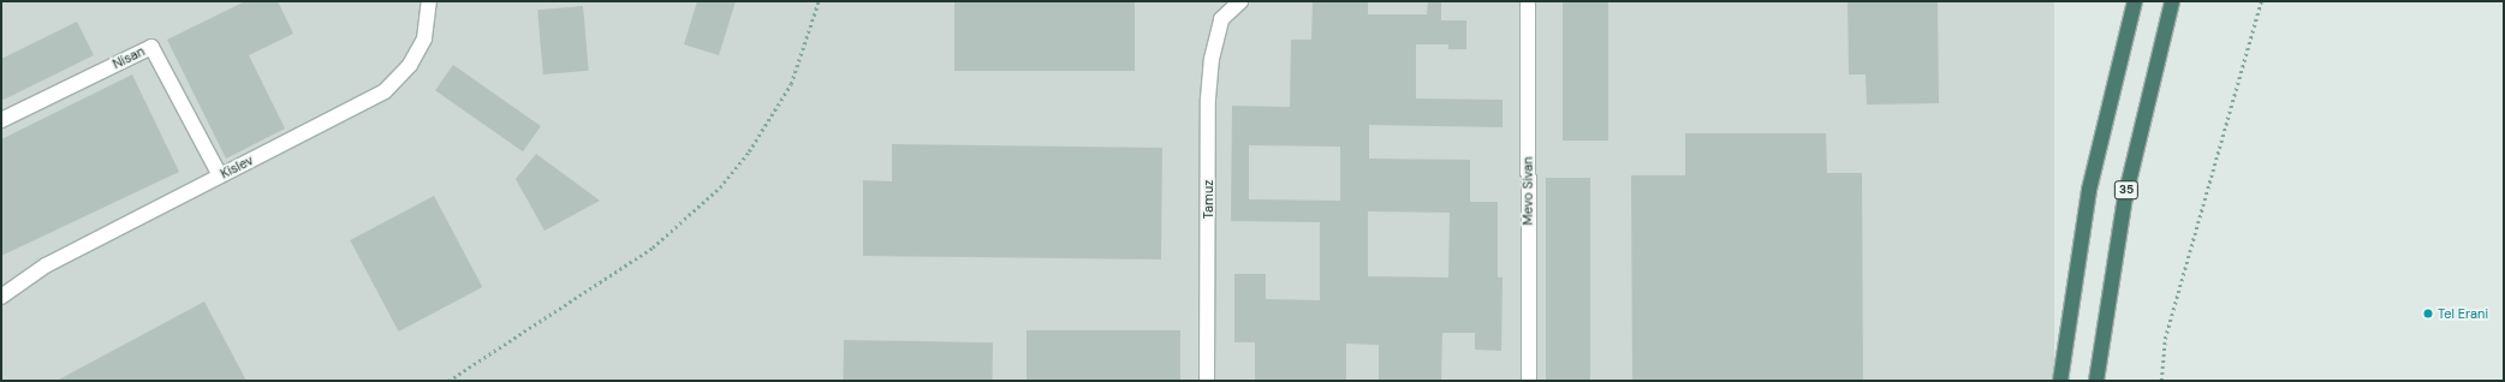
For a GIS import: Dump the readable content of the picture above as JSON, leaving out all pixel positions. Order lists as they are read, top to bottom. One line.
{"streets":{"highway":["35"],"street":["Nisan","Kislev","Mevo Sivan","Tamuz"]},"crossings":[["Nisan","Kislev"]],"places":["Tel Erani"]}
